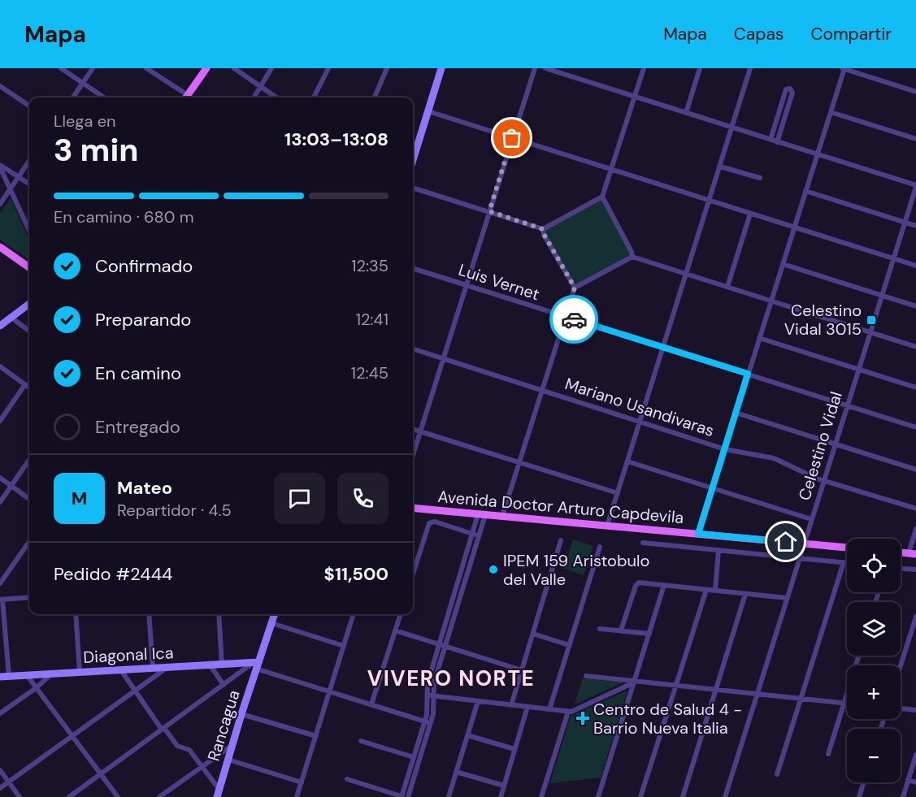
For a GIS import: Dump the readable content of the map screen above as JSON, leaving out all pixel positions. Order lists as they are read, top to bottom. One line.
{"streets":{"main road":["Avenida Doctor Arturo Capdevila","Diagonal Ica","Rancagua"],"street":["Luis Vernet","Mariano Usandivaras","Celestino Vidal"]},"crossings":[["Luis Vernet","Celestino Vidal"],["Mariano Usandivaras","Celestino Vidal"],["Celestino Vidal","Avenida Doctor Arturo Capdevila"],["Diagonal Ica","Rancagua"]],"districts":["VIVERO NORTE"],"places":{"transit":["Celestino Vidal 3015"],"other":["IPEM 159 Aristobulo del Valle"],"health":["Centro de Salud 4 - Barrio Nueva Italia"]},"page":{"header":"Mapa","nav":["Mapa","Capas","Compartir"],"heading":["3 min","Llega en","13:03–13:08"],"panel":["Mateo","Repartidor · 4.5","Pedido #2444","$11,500"],"bar":"En camino · 680 m","list":[["Confirmado","12:35"],["Preparando","12:41"],["En camino","12:45"],"Entregado"],"round":"M","map_buttons":["+","−"]}}
